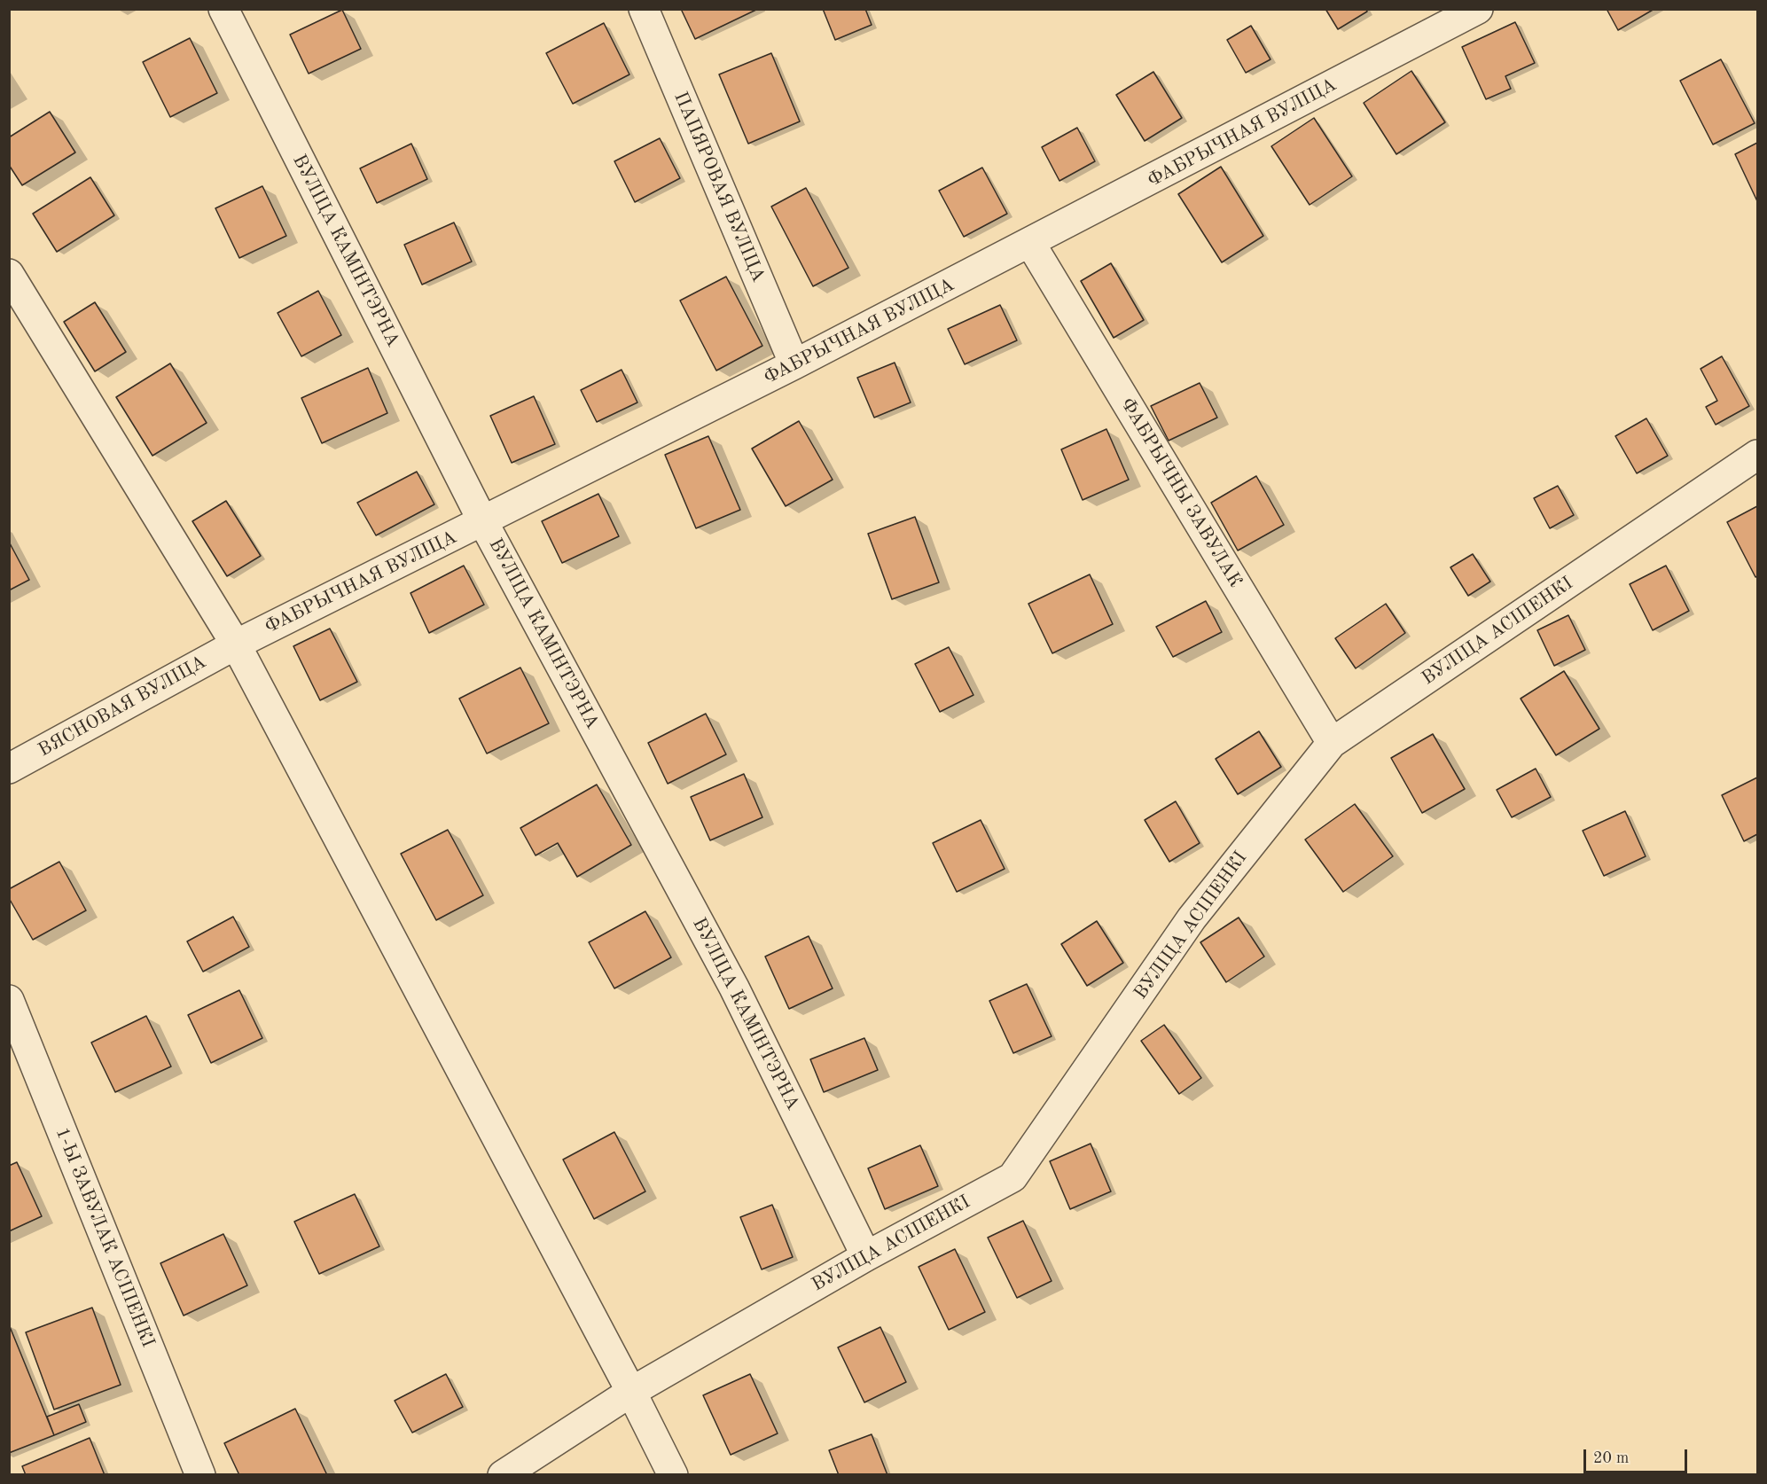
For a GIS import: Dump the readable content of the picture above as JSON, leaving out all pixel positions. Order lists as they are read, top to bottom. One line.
{"streets":{"street":["ФАБРЫЧНАЯ ВУЛІЦА","ПАПЯРОВАЯ ВУЛІЦА","ВУЛІЦА КАМІНТЭРНА","ФАБРЫЧНЫ ЗАВУЛАК","ВУЛІЦА АСІПЕНКІ","ВЯСНОВАЯ ВУЛІЦА","1-Ы ЗАВУЛАК АСІПЕНКІ"]},"crossings":[["ФАБРЫЧНАЯ ВУЛІЦА","ПАПЯРОВАЯ ВУЛІЦА"],["ФАБРЫЧНАЯ ВУЛІЦА","ВУЛІЦА КАМІНТЭРНА"],["ФАБРЫЧНАЯ ВУЛІЦА","ФАБРЫЧНЫ ЗАВУЛАК"],["ФАБРЫЧНАЯ ВУЛІЦА","ВЯСНОВАЯ ВУЛІЦА"],["ВУЛІЦА КАМІНТЭРНА","ВУЛІЦА АСІПЕНКІ"],["ФАБРЫЧНЫ ЗАВУЛАК","ВУЛІЦА АСІПЕНКІ"]],"scale_bar":"20 m"}
